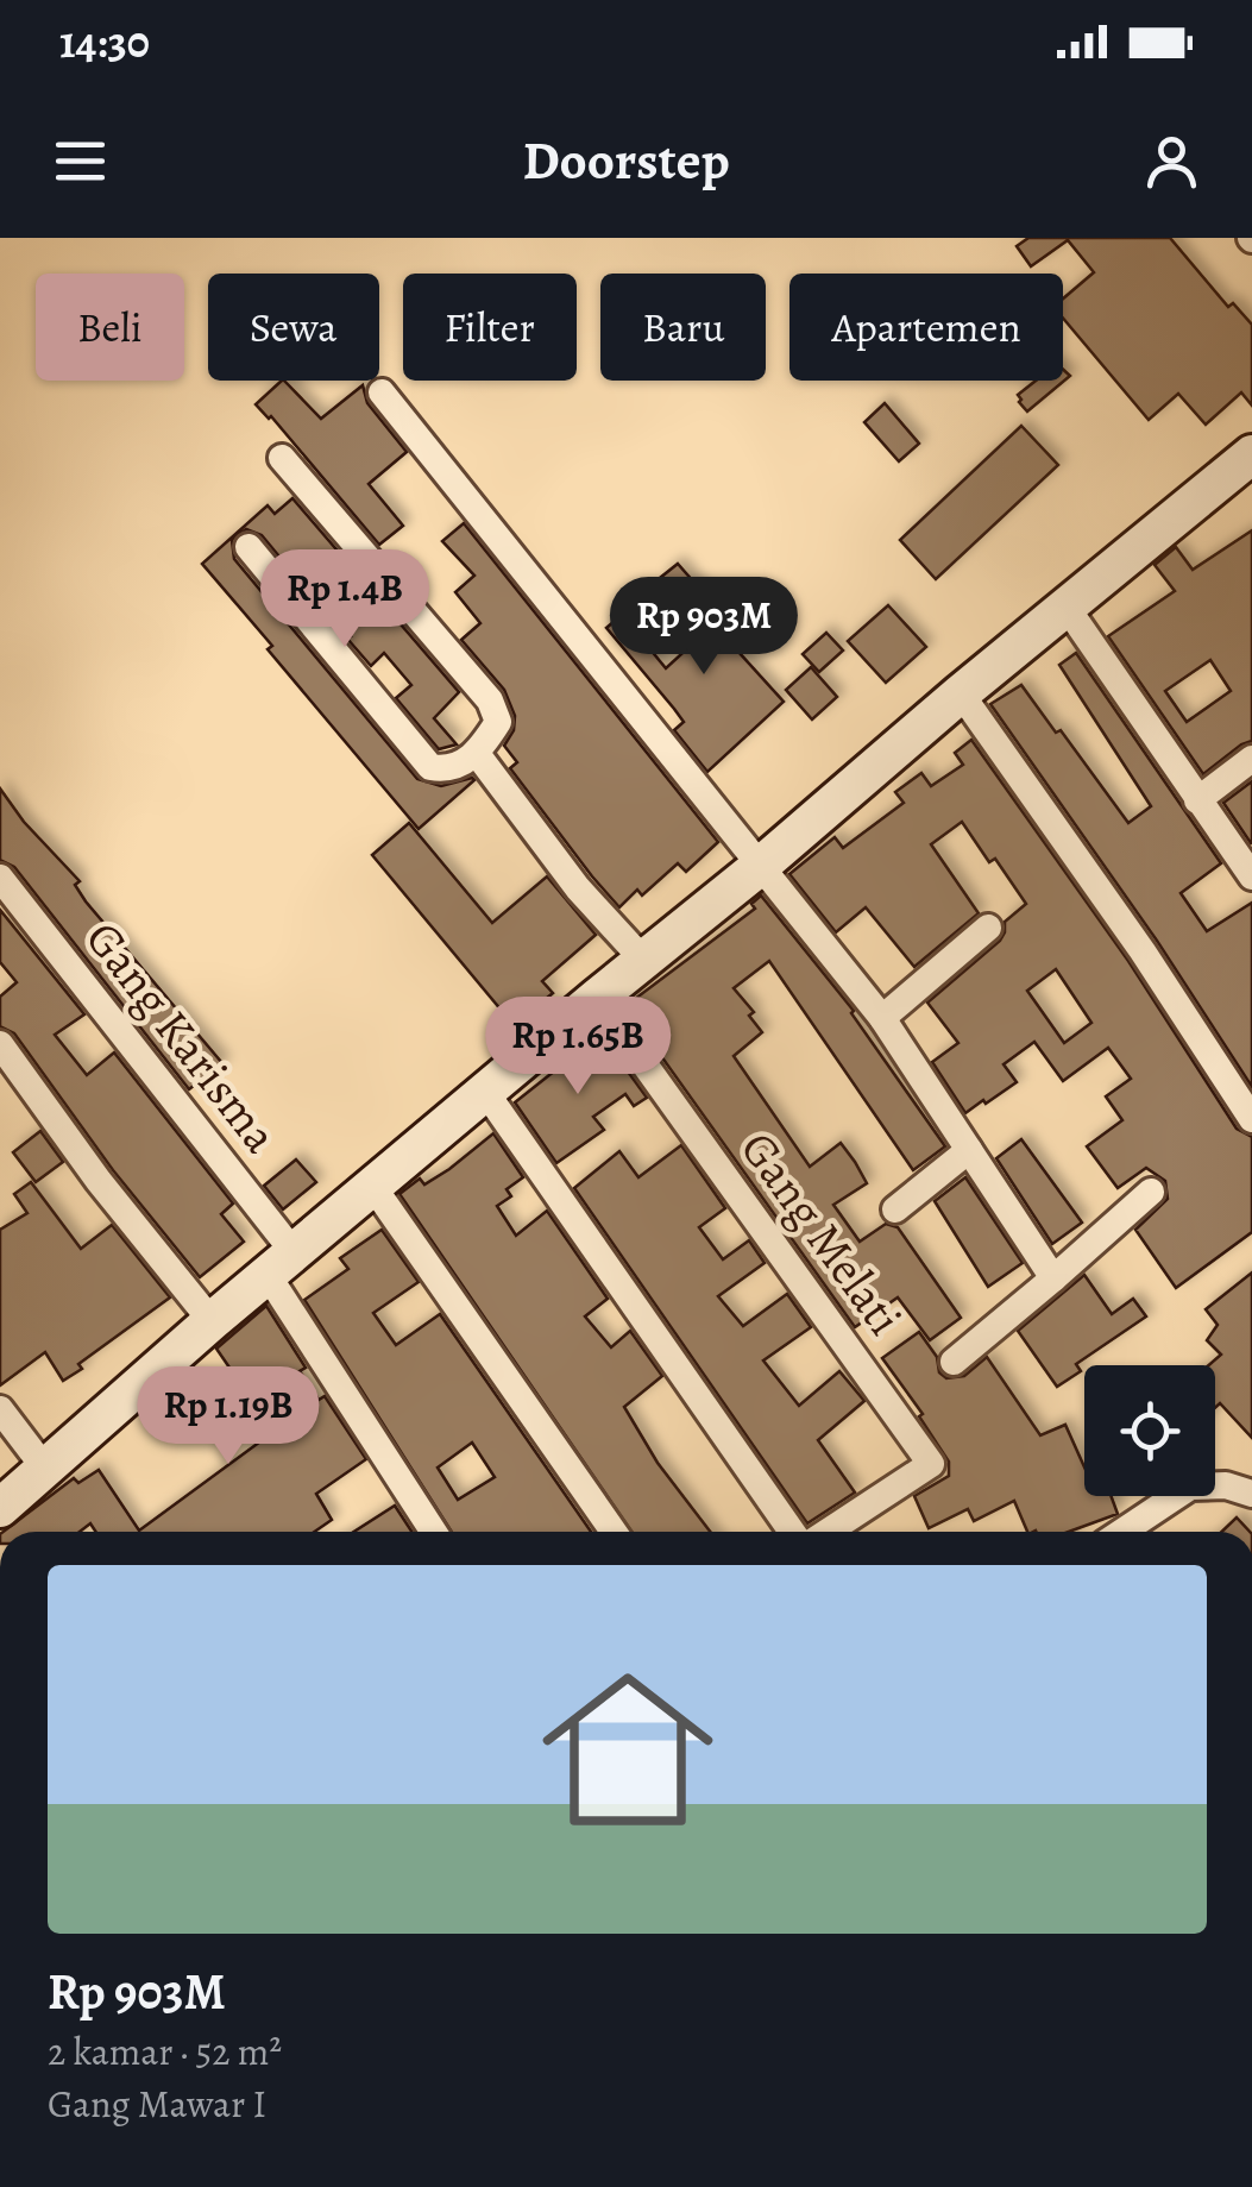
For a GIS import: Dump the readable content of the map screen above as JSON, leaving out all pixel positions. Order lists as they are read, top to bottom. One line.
{"streets":{"street":["Gang Karisma","Gang Melati"]},"page":{"status":"14:30","header":"Doorstep","chip":["Beli","Sewa","Filter","Baru","Apartemen"],"price":["Rp 1.4B","Rp 903M","Rp 1.65B","Rp 1.19B"],"list":[{"name":"Rp 903M","note":"2 kamar · 52 m² · Gang Mawar I"}]}}
